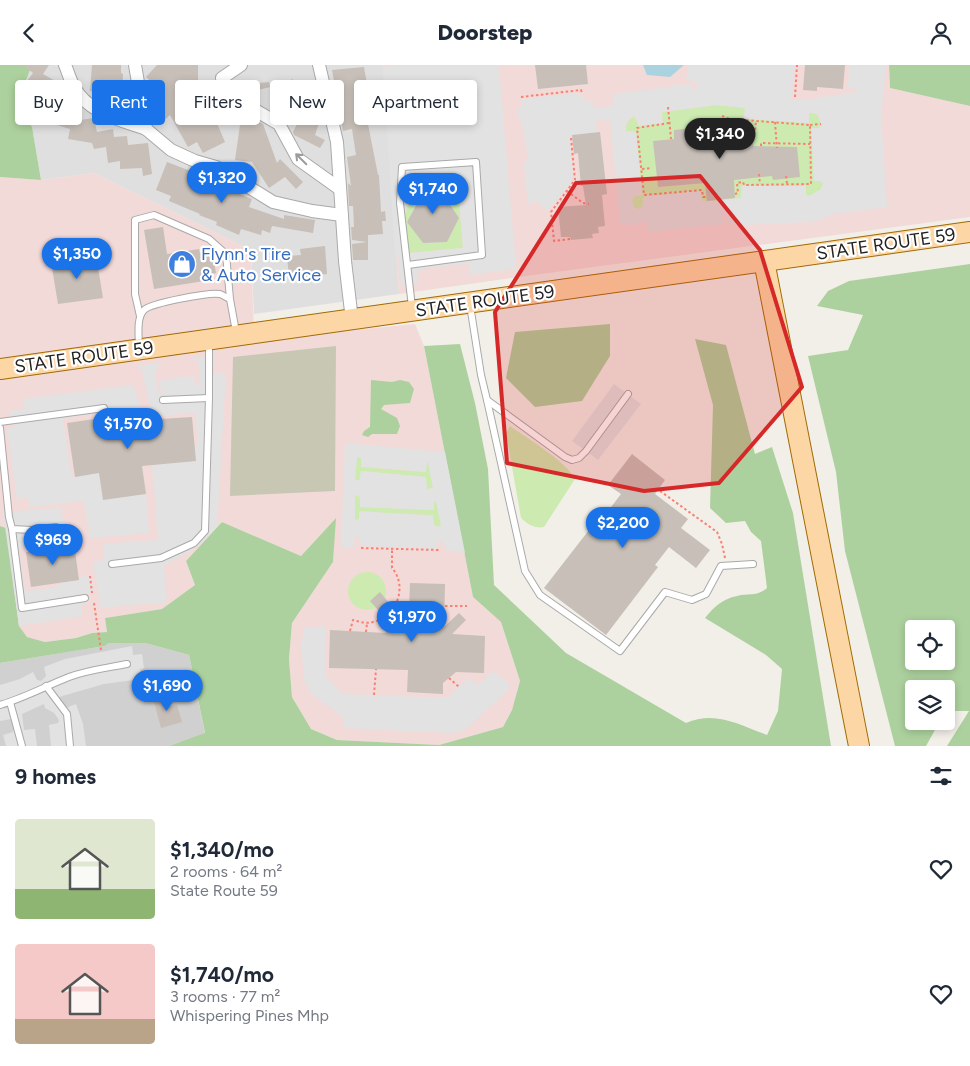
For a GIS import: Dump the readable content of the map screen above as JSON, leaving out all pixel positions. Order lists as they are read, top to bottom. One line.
{"streets":{"main road":["STATE ROUTE 59"]},"places":{"shop":["Flynn's Tire & Auto Service"]},"page":{"header":"Doorstep","chip":["Buy","Rent","Filters","New","Apartment"],"price":["$1,340","$1,320","$1,740","$1,350","$1,570","$2,200","$969","$1,970","$1,690"],"heading":"9 homes","list":[{"name":"$1,340/mo","note":"2 rooms · 64 m² · State Route 59"},{"name":"$1,740/mo","note":"3 rooms · 77 m² · Whispering Pines Mhp"}]}}
